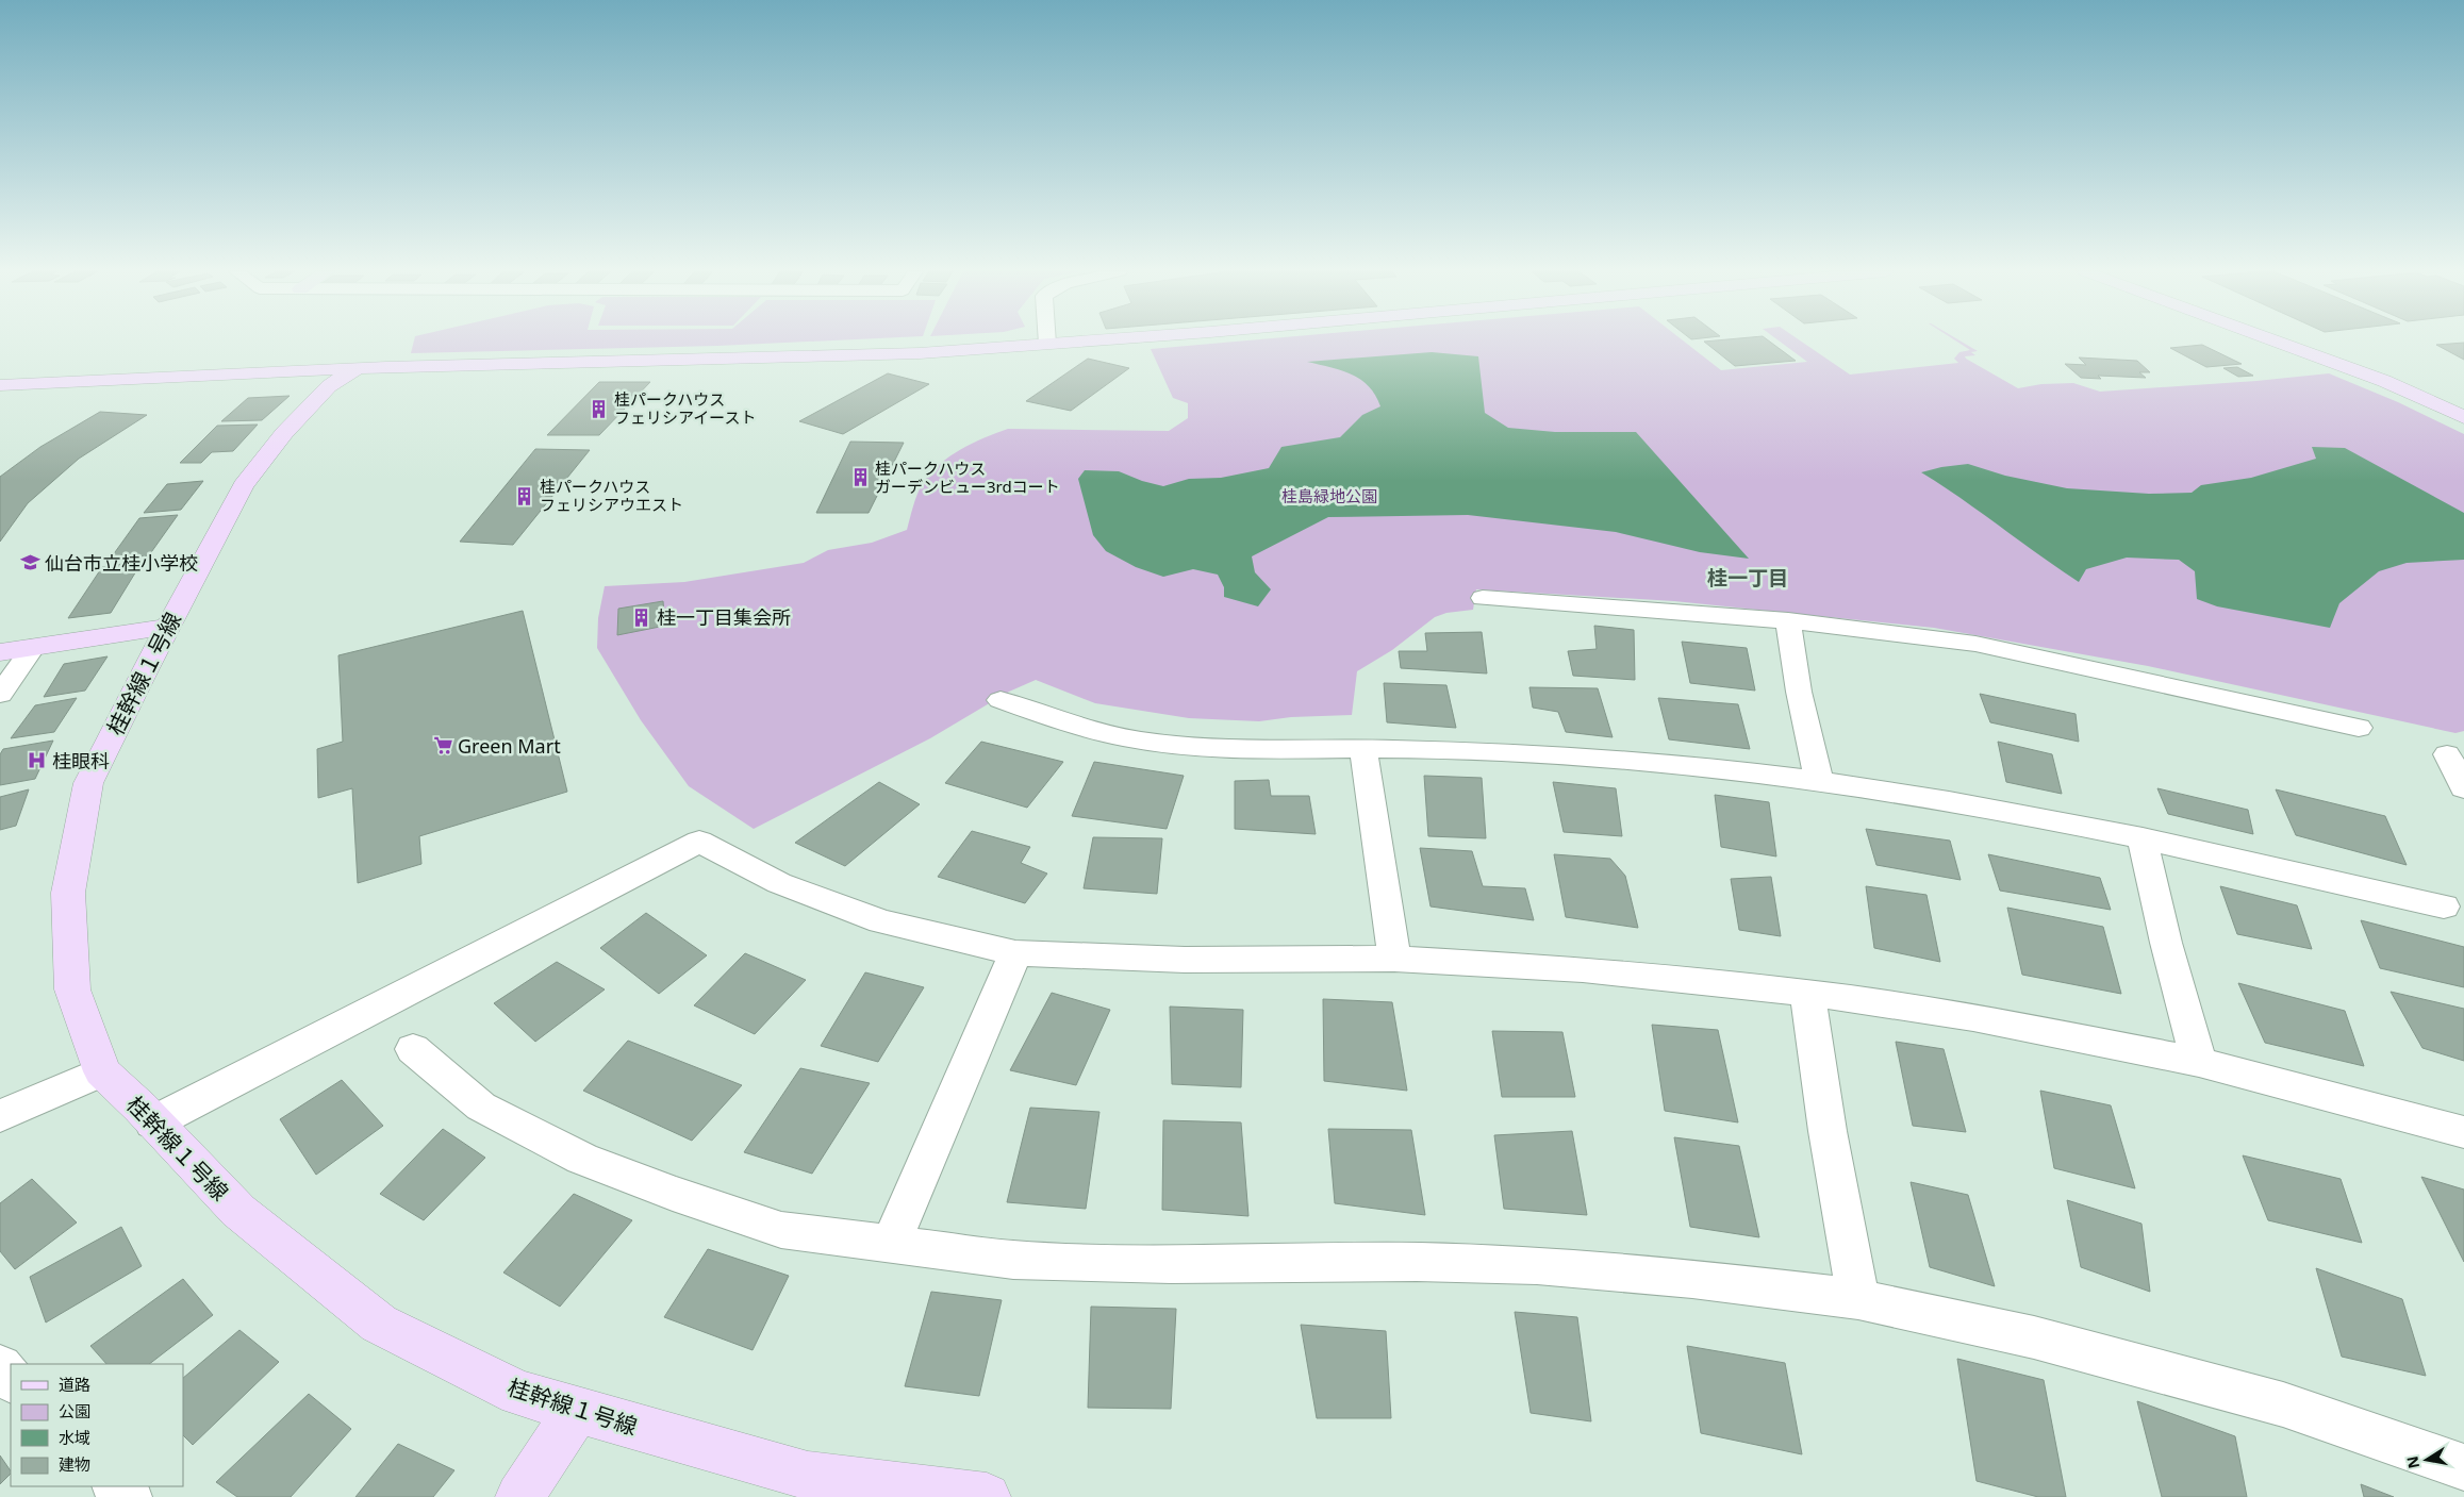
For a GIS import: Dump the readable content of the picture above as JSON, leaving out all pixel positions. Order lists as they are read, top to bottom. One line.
{"streets":{"street":["桂幹線１号線"]},"districts":["桂一丁目"],"parks":["桂島緑地公園"],"places":{"building":["桂パークハウス フェリシアイースト","桂パークハウス ガーデンビュー3rdコート","桂パークハウス フェリシアウエスト","桂一丁目集会所"],"school or university":["仙台市立桂小学校"],"supermarket":["Green Mart"],"hospital":["桂眼科"]},"legend":["道路","公園","水域","建物"],"north":"left"}
